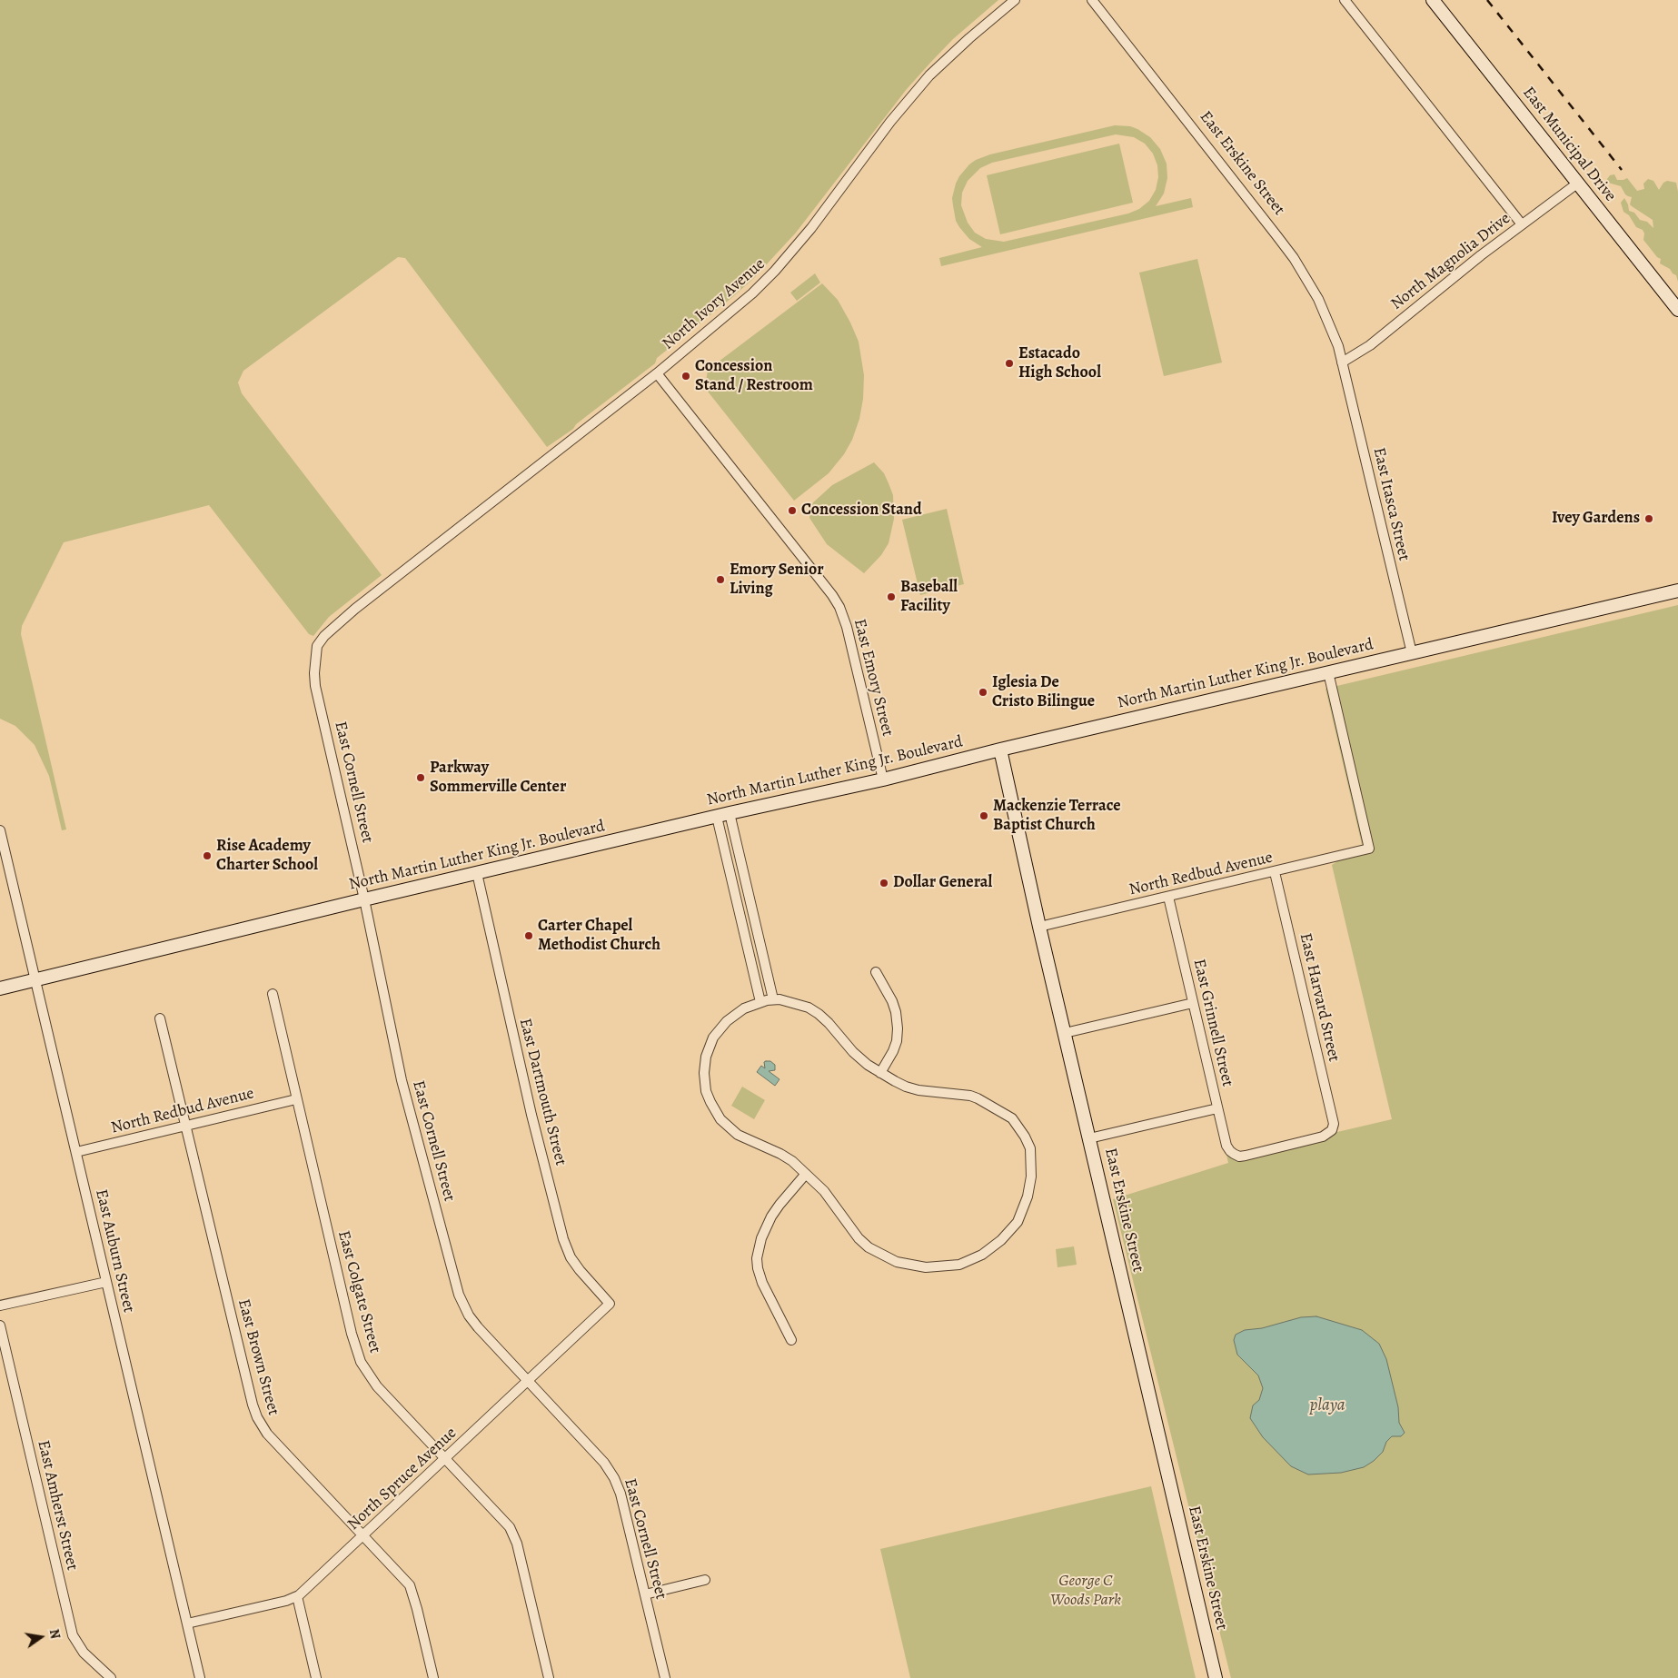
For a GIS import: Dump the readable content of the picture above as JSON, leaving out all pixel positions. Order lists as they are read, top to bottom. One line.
{"streets":{"main road":["East Municipal Drive","East Erskine Street","North Martin Luther King Jr. Boulevard"],"street":["North Magnolia Drive","North Ivory Avenue","East Itasca Street","East Emory Street","East Cornell Street","North Redbud Avenue","East Harvard Street","East Grinnell Street","East Dartmouth Street","East Auburn Street","East Colgate Street","East Brown Street","North Spruce Avenue","East Amherst Street"]},"crossings":[["East Municipal Drive","North Magnolia Drive"],["East Erskine Street","North Magnolia Drive"],["East Erskine Street","East Itasca Street"],["East Erskine Street","North Martin Luther King Jr. Boulevard"],["East Erskine Street","North Redbud Avenue"],["North Magnolia Drive","East Itasca Street"],["North Ivory Avenue","East Emory Street"],["North Ivory Avenue","East Cornell Street"],["East Itasca Street","North Martin Luther King Jr. Boulevard"],["North Martin Luther King Jr. Boulevard","East Emory Street"],["North Martin Luther King Jr. Boulevard","East Cornell Street"],["North Martin Luther King Jr. Boulevard","North Redbud Avenue"],["North Martin Luther King Jr. Boulevard","East Dartmouth Street"],["North Martin Luther King Jr. Boulevard","East Auburn Street"],["East Cornell Street","North Spruce Avenue"],["North Redbud Avenue","East Harvard Street"],["North Redbud Avenue","East Grinnell Street"],["North Redbud Avenue","East Auburn Street"],["North Redbud Avenue","East Colgate Street"],["North Redbud Avenue","East Brown Street"],["East Harvard Street","East Grinnell Street"],["East Dartmouth Street","North Spruce Avenue"],["East Auburn Street","North Spruce Avenue"],["East Colgate Street","North Spruce Avenue"],["East Brown Street","North Spruce Avenue"]],"water":["playa"],"parks":["George C Woods Park"],"places":["Estacado High School","Concession Stand / Restroom","Concession Stand","Ivey Gardens","Emory Senior Living","Baseball Facility","Iglesia De Cristo Bilingue","Parkway Sommerville Center","Mackenzie Terrace Baptist Church","Rise Academy Charter School","Dollar General","Carter Chapel Methodist Church"],"north":"right"}
